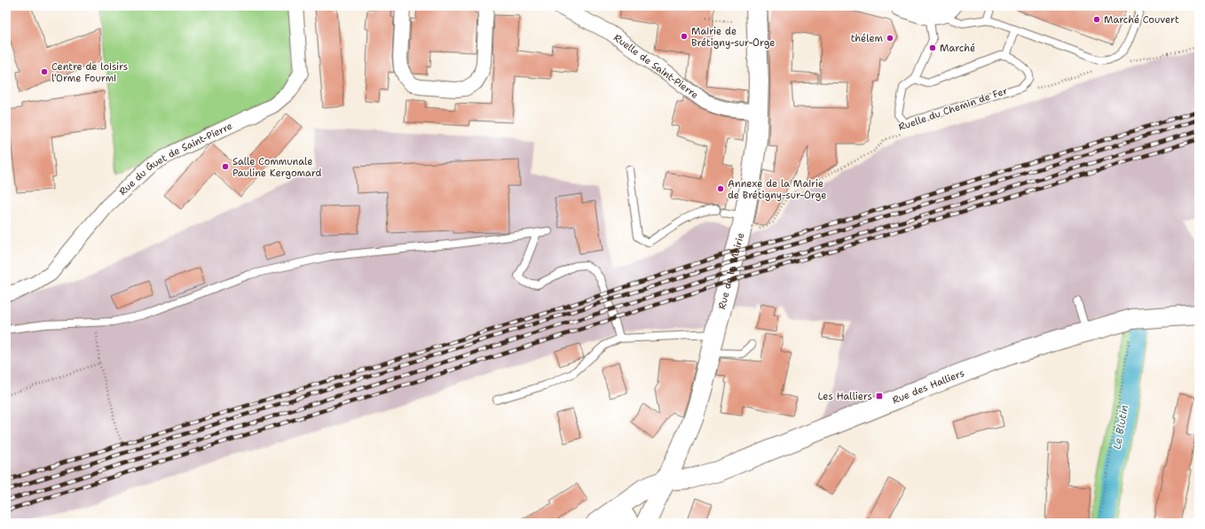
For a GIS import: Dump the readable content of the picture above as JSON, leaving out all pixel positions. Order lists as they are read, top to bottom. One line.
{"streets":{"main road":["Rue de la Mairie","Rue des Halliers"],"street":["Ruelle de Saint-Pierre","Rue du Guet de Saint-Pierre"],"path":["Ruelle du Chemin de Fer"]},"crossings":[["Ruelle de Saint-Pierre","Rue de la Mairie"],["Ruelle du Chemin de Fer","Rue de la Mairie"],["Rue de la Mairie","Rue des Halliers"]],"water":["Le Blutin"],"places":{"other":["Marché Couvert","Mairie de Brétigny-sur-Orge","thélem","Marché","Centre de loisirs l'Orme Fourmi","Salle Communale Pauline Kergomard","Annexe de la Mairie de Brétigny-sur-Orge"],"transit":["Les Halliers"]}}
